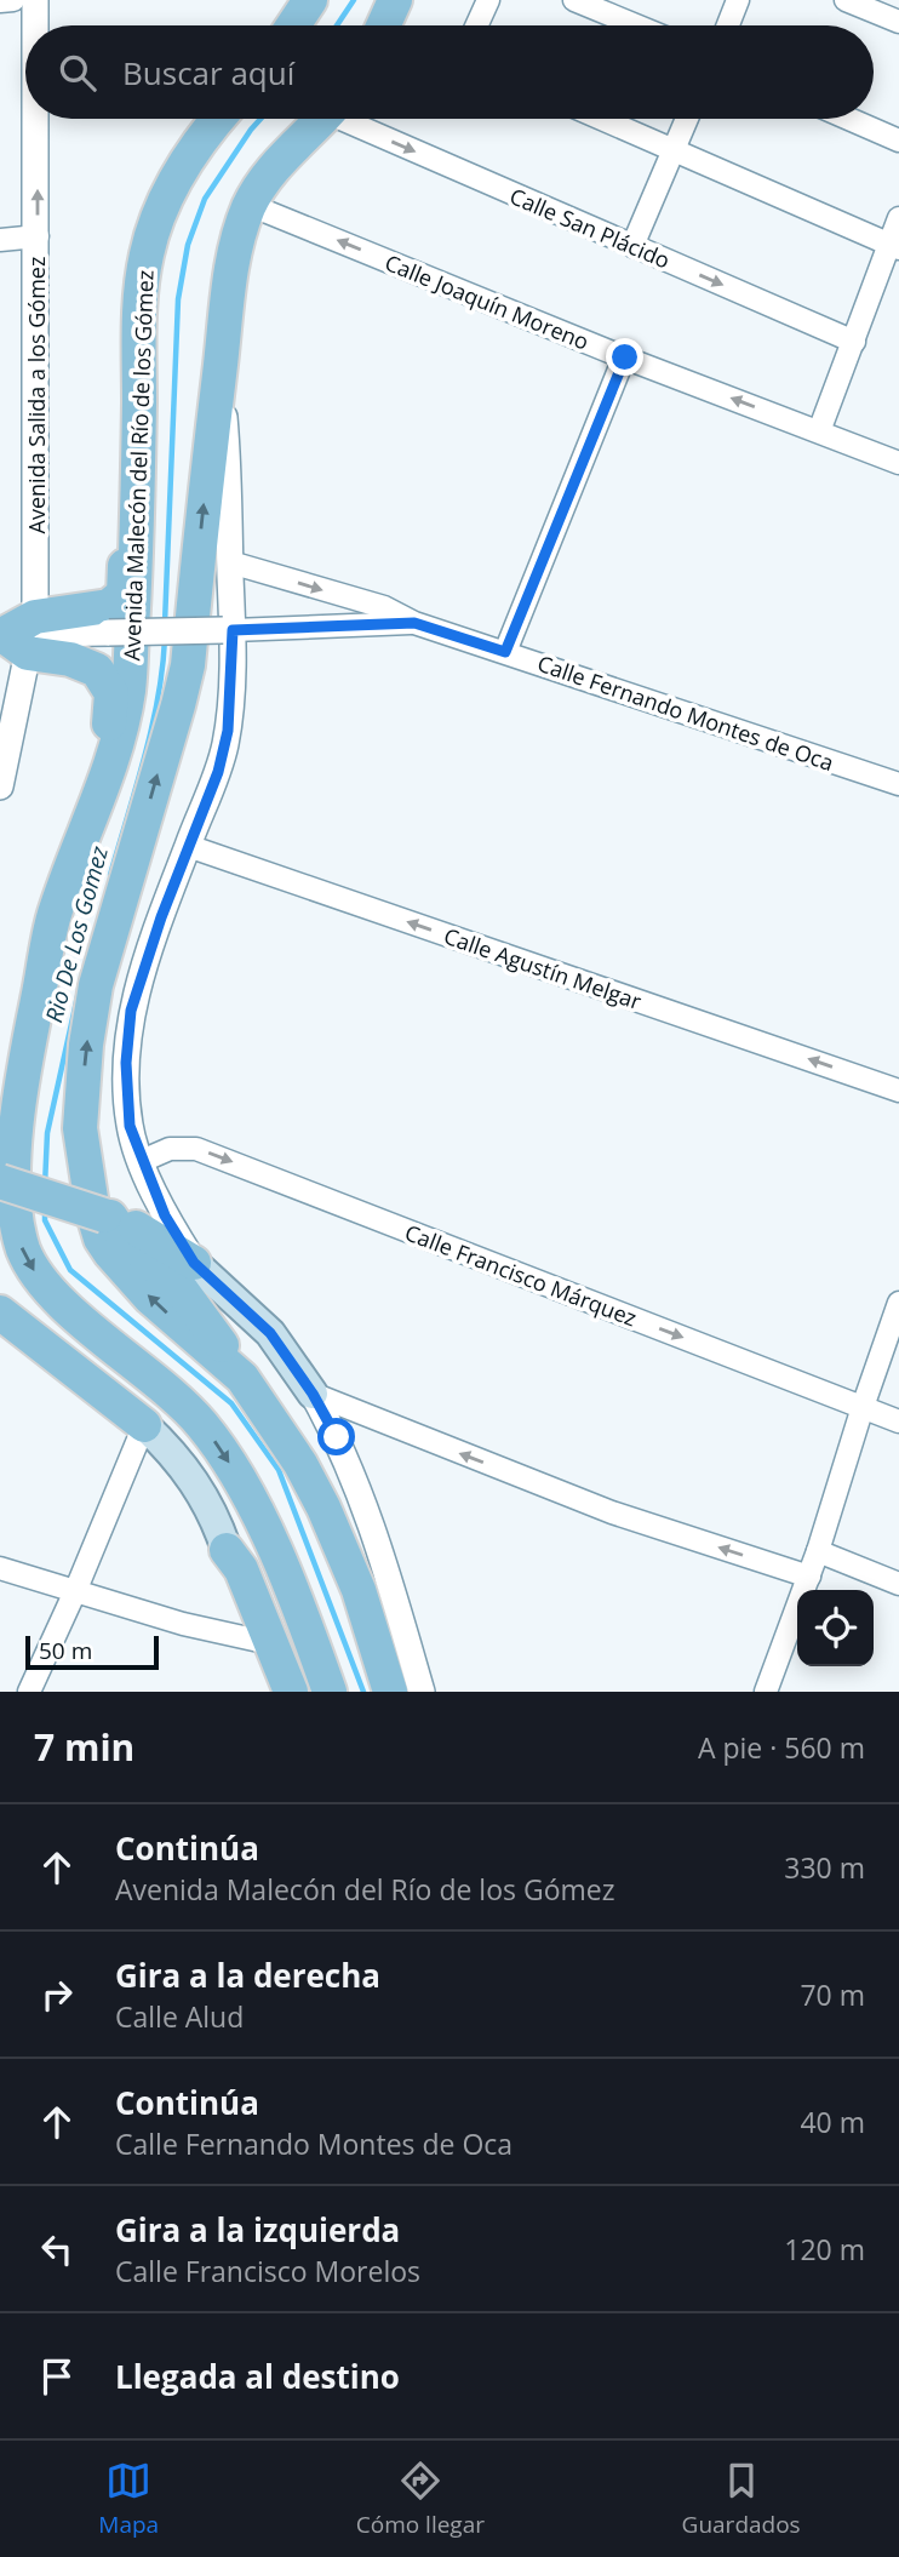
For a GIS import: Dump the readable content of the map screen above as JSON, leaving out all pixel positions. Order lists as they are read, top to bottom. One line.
{"streets":{"main road":["Avenida Malecón del Río de los Gómez"],"street":["Calle San Plácido","Calle Joaquín Moreno","Avenida Salida a los Gómez","Calle Fernando Montes de Oca","Calle Agustín Melgar","Calle Francisco Márquez"]},"one_way":["Calle Joaquín Moreno","Calle Agustín Melgar"],"water":["Rio De Los Gomez"],"scale_bar":"50 m","page":{"search":"Buscar aquí","scale":"50 m","heading":["7 min","A pie · 560 m"],"list":[["Continúa","Avenida Malecón del Río de los Gómez","330 m"],["Gira a la derecha","Calle Alud","70 m"],["Continúa","Calle Fernando Montes de Oca","40 m"],["Gira a la izquierda","Calle Francisco Morelos","120 m"],"Llegada al destino"],"nav":["Mapa","Cómo llegar","Guardados"]}}
